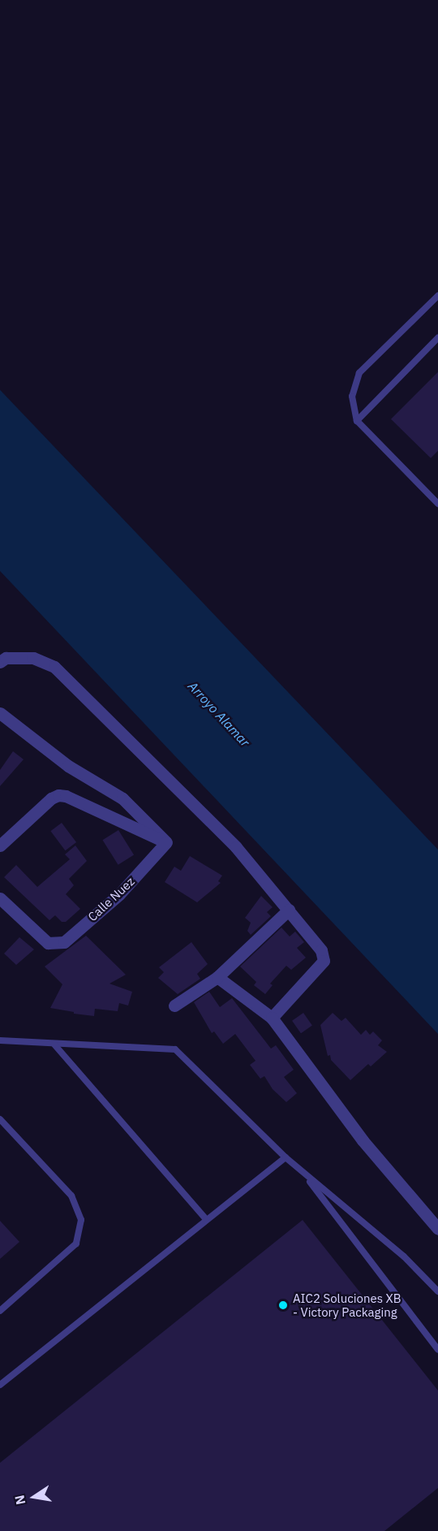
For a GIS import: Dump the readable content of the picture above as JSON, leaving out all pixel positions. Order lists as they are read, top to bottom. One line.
{"streets":{"street":["Calle Nuez"]},"water":["Arroyo Alamar"],"places":["AIC2 Soluciones XB - Victory Packaging"],"north":"left"}
